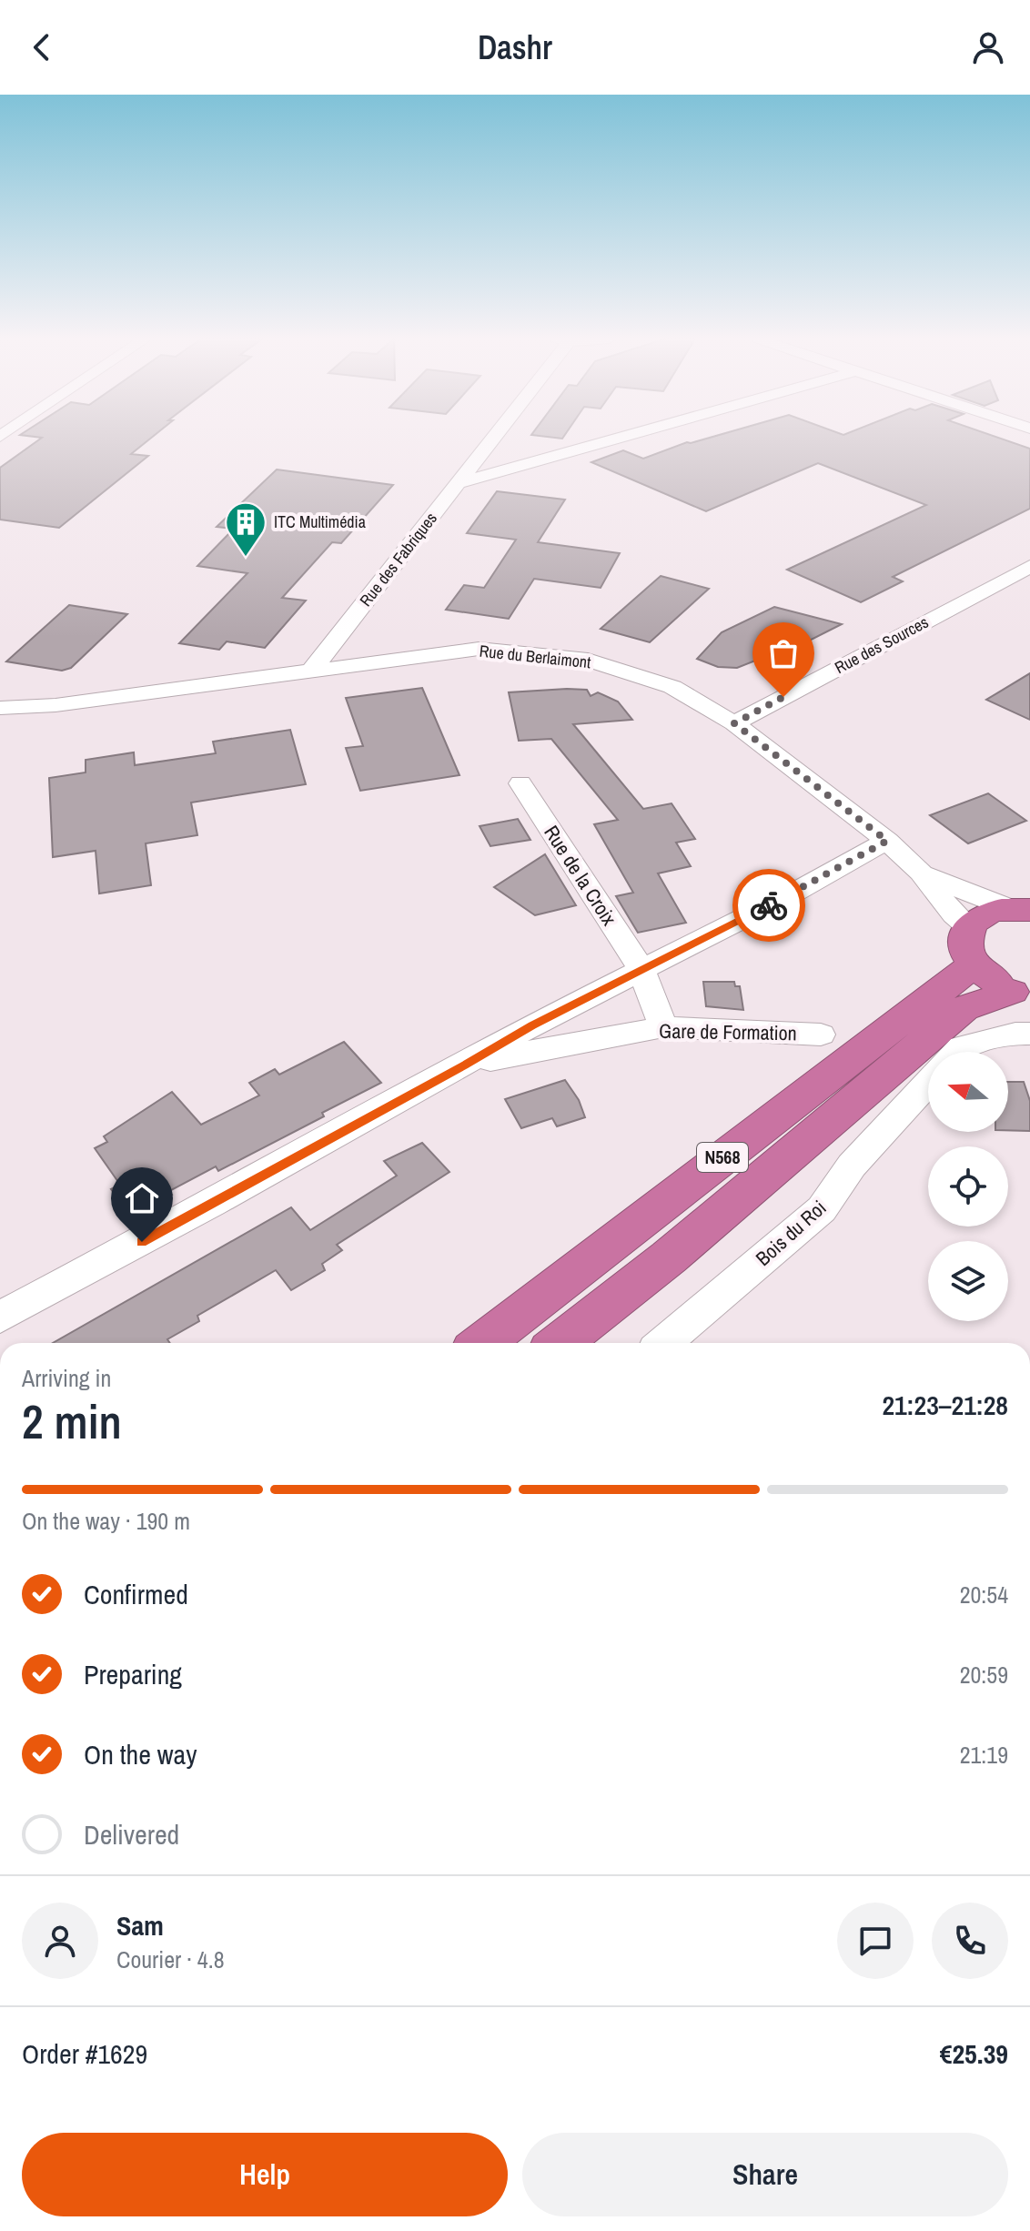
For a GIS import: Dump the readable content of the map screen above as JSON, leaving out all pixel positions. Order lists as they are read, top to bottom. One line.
{"streets":{"highway":["N568"],"street":["Rue des Fabriques","Rue des Sources","Rue du Berlaimont","Rue de la Croix","Gare de Formation","Bois du Roi"]},"crossings":[["Rue des Fabriques","Rue du Berlaimont"],["Rue des Sources","Rue du Berlaimont"],["Rue de la Croix","Gare de Formation"]],"places":{"building":["ITC Multimédia"]},"north":"left","page":{"header":"Dashr","heading":["2 min","Arriving in","21:23–21:28"],"panel":["Sam","Courier · 4.8","Order #1629","€25.39"],"bar":"On the way · 190 m","list":[["Confirmed","20:54"],["Preparing","20:59"],["On the way","21:19"],"Delivered"],"buttons":["Help","Share"]}}
